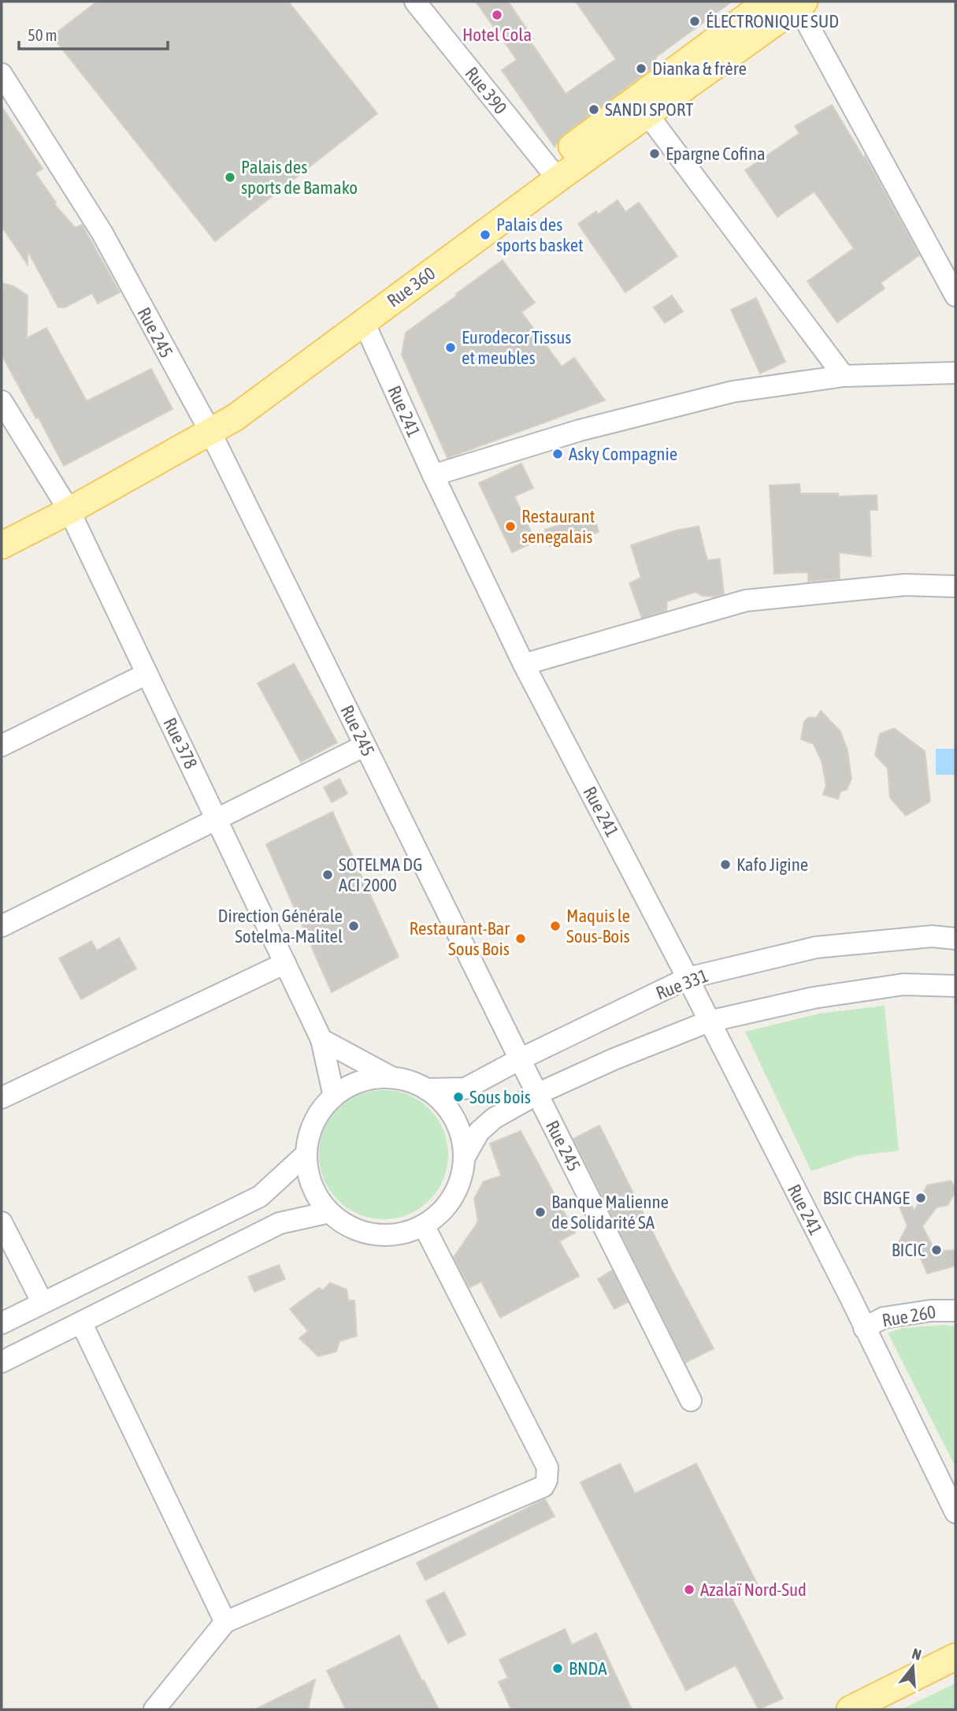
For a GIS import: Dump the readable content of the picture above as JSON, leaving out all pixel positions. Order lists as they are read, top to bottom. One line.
{"streets":{"main road":["Rue 360"],"street":["Rue 390","Rue 245","Rue 241","Rue 378","Rue 331","Rue 260"]},"crossings":[["Rue 390","Rue 360"],["Rue 360","Rue 245"],["Rue 360","Rue 241"],["Rue 360","Rue 378"],["Rue 245","Rue 331"],["Rue 241","Rue 331"],["Rue 241","Rue 260"],["Rue 378","Rue 331"]],"places":["Hotel Cola","ÉLECTRONIQUE SUD","Dianka & frère","SANDI SPORT","Epargne Cofina","Palais des sports de Bamako","Palais des sports basket","Eurodecor Tissus et meubles","Asky Compagnie","Restaurant senegalais","Kafo Jigine","SOTELMA DG ACI 2000","Direction Générale Sotelma-Malitel","Maquis le Sous-Bois","Restaurant-Bar Sous Bois","Sous bois","BSIC CHANGE","Banque Malienne de Solidarité SA","BICIC","Azalaï Nord-Sud","BNDA"],"scale_bar":"50 m","north":"top"}
